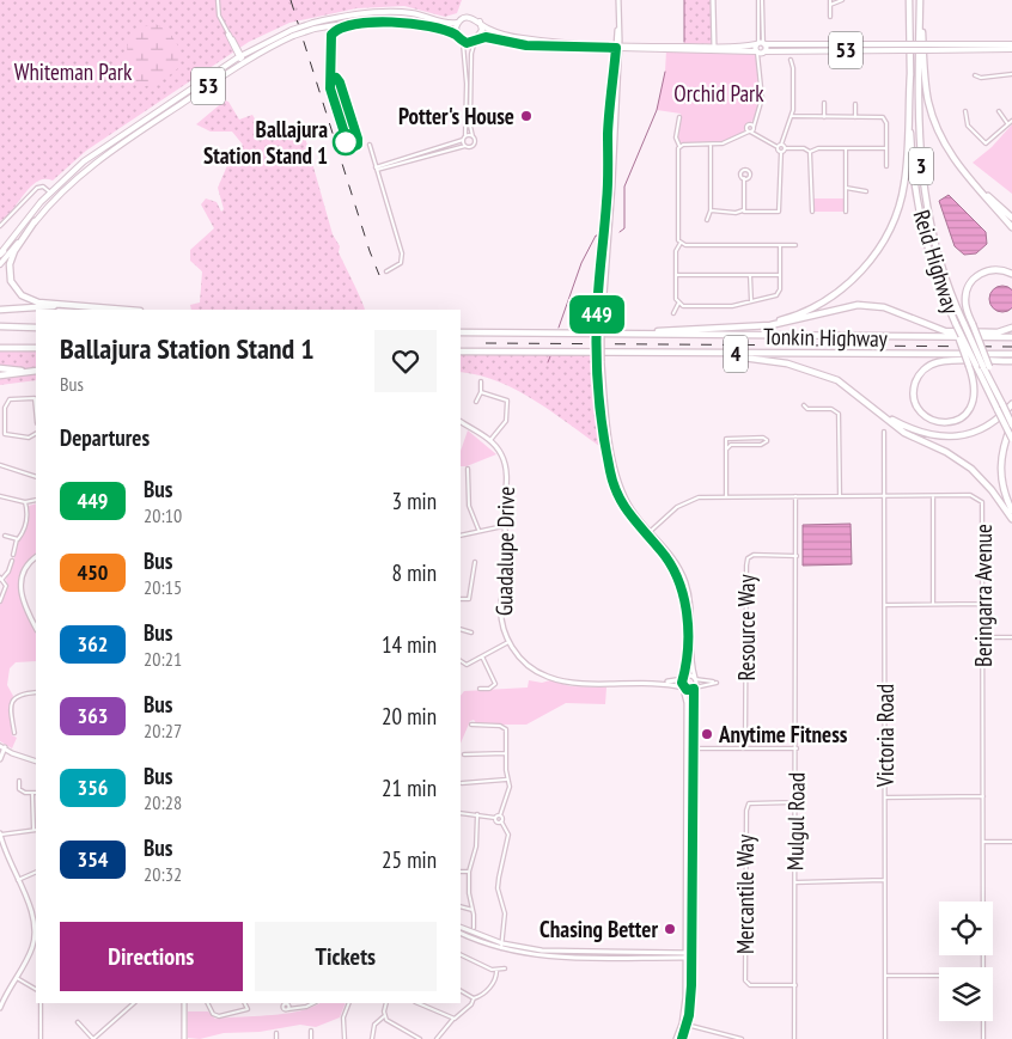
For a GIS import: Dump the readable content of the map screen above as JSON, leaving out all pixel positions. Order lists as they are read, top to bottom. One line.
{"streets":{"highway":["3","Reid Highway","Tonkin Highway","4"],"main road":["53","Guadalupe Drive"],"street":["Beringarra Avenue","Resource Way","Victoria Road","Mulgul Road","Mercantile Way"]},"crossings":[["Beringarra Avenue","Victoria Road"],["Beringarra Avenue","Mulgul Road"],["Resource Way","Mulgul Road"],["Mulgul Road","Mercantile Way"]],"parks":["Whiteman Park","Orchid Park"],"places":["Potter's House","Ballajura Station Stand 1","Anytime Fitness","Chasing Better"],"lines":["bus line 449"],"page":{"on_map":"449","heading":[["Ballajura Station Stand 1","Bus"],"Departures"],"list":[{"mark":"449","name":"Bus","note":"20:10","value":"3 min"},{"mark":"450","name":"Bus","note":"20:15","value":"8 min"},{"mark":"362","name":"Bus","note":"20:21","value":"14 min"},{"mark":"363","name":"Bus","note":"20:27","value":"20 min"},{"mark":"356","name":"Bus","note":"20:28","value":"21 min"},{"mark":"354","name":"Bus","note":"20:32","value":"25 min"}],"buttons":["Directions","Tickets"]}}
